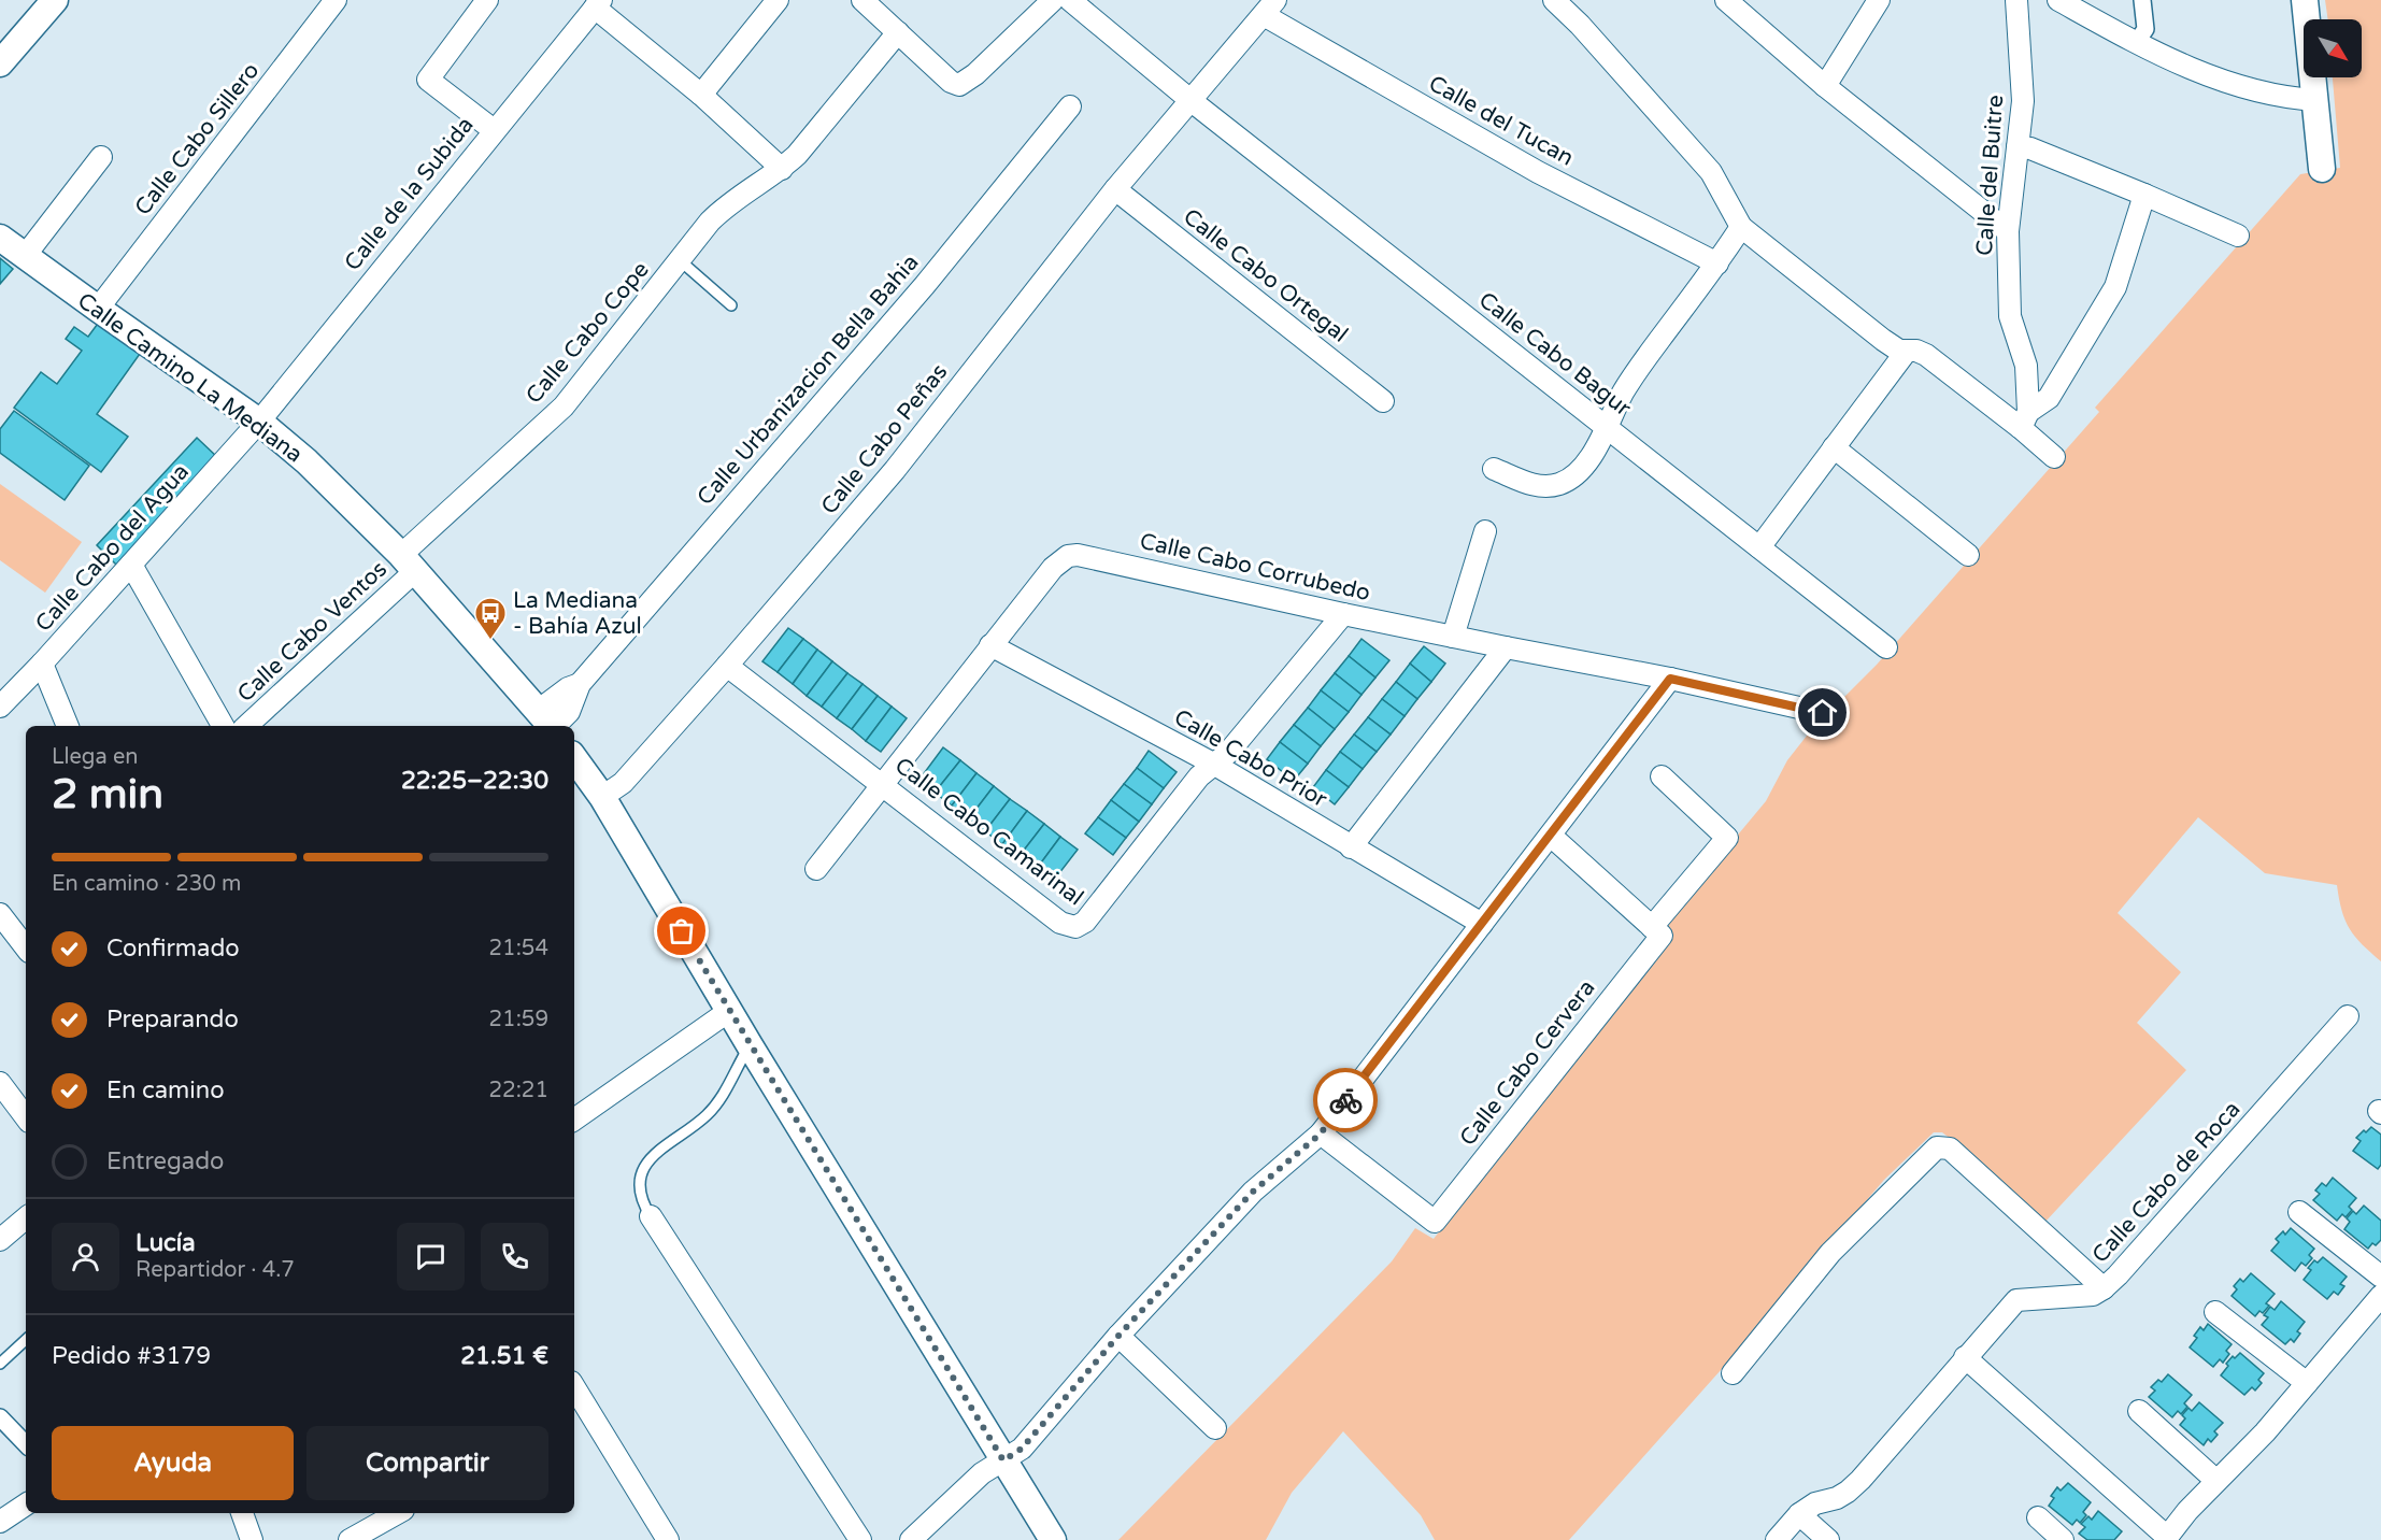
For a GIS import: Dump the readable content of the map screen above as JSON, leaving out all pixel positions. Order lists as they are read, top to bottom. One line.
{"streets":{"street":["Calle del Tucan","Calle Cabo Sillero","Calle del Buitre","Calle de la Subida","Calle Cabo Ortegal","Calle Cabo Cope","Calle Cabo Bagur","Calle Camino La Mediana","Calle Urbanizacion Bella Bahia","Calle Cabo Peñas","Calle Cabo del Agua","Calle Cabo Corrubedo","Calle Cabo Ventos","Calle Cabo Prior","Calle Cabo Camarinal","Calle Cabo Cervera","Calle Cabo de Roca"]},"crossings":[["Calle del Tucan","Calle Cabo Peñas"],["Calle Cabo Sillero","Calle Camino La Mediana"],["Calle de la Subida","Calle Camino La Mediana"],["Calle de la Subida","Calle Cabo del Agua"],["Calle Cabo Ortegal","Calle Cabo Peñas"],["Calle Cabo Cope","Calle Camino La Mediana"],["Calle Cabo Cope","Calle Cabo Ventos"],["Calle Cabo Bagur","Calle Cabo Peñas"],["Calle Camino La Mediana","Calle Urbanizacion Bella Bahia"],["Calle Camino La Mediana","Calle Cabo del Agua"],["Calle Camino La Mediana","Calle Cabo Ventos"],["Calle Cabo Peñas","Calle Cabo Camarinal"],["Calle Cabo del Agua","Calle Cabo Ventos"],["Calle Cabo Corrubedo","Calle Cabo Prior"],["Calle Cabo Corrubedo","Calle Cabo Camarinal"],["Calle Cabo Prior","Calle Cabo Camarinal"]],"places":{"bus stop":["La Mediana - Bahía Azul"]},"north":"bottom right","page":{"heading":["2 min","Llega en","22:25–22:30"],"panel":["Lucía","Repartidor · 4.7","Pedido #3179","21.51 €"],"bar":"En camino · 230 m","list":[["Confirmado","21:54"],["Preparando","21:59"],["En camino","22:21"],"Entregado"],"buttons":["Ayuda","Compartir"]}}
